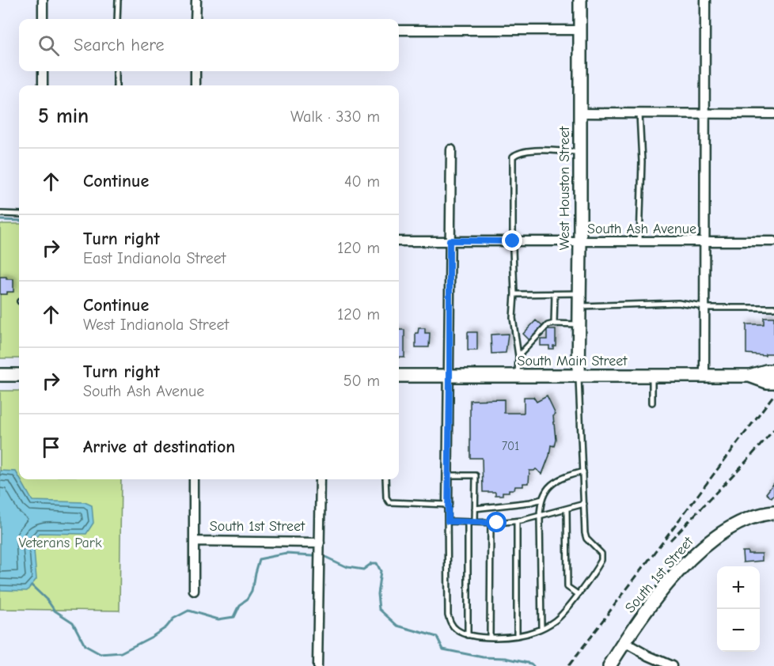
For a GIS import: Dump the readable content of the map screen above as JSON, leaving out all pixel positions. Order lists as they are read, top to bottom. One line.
{"streets":{"main road":["West Houston Street","South Main Street","South 1st Street"],"street":["South Ash Avenue"]},"crossings":[["West Houston Street","South Ash Avenue"],["West Houston Street","South Main Street"]],"parks":["Veterans Park"],"house_numbers":["701"],"page":{"search":"Search here","heading":["5 min","Walk · 330 m"],"list":[["Continue","40 m"],["Turn right","East Indianola Street","120 m"],["Continue","West Indianola Street","120 m"],["Turn right","South Ash Avenue","50 m"],"Arrive at destination"],"map_buttons":["+","−"]}}
